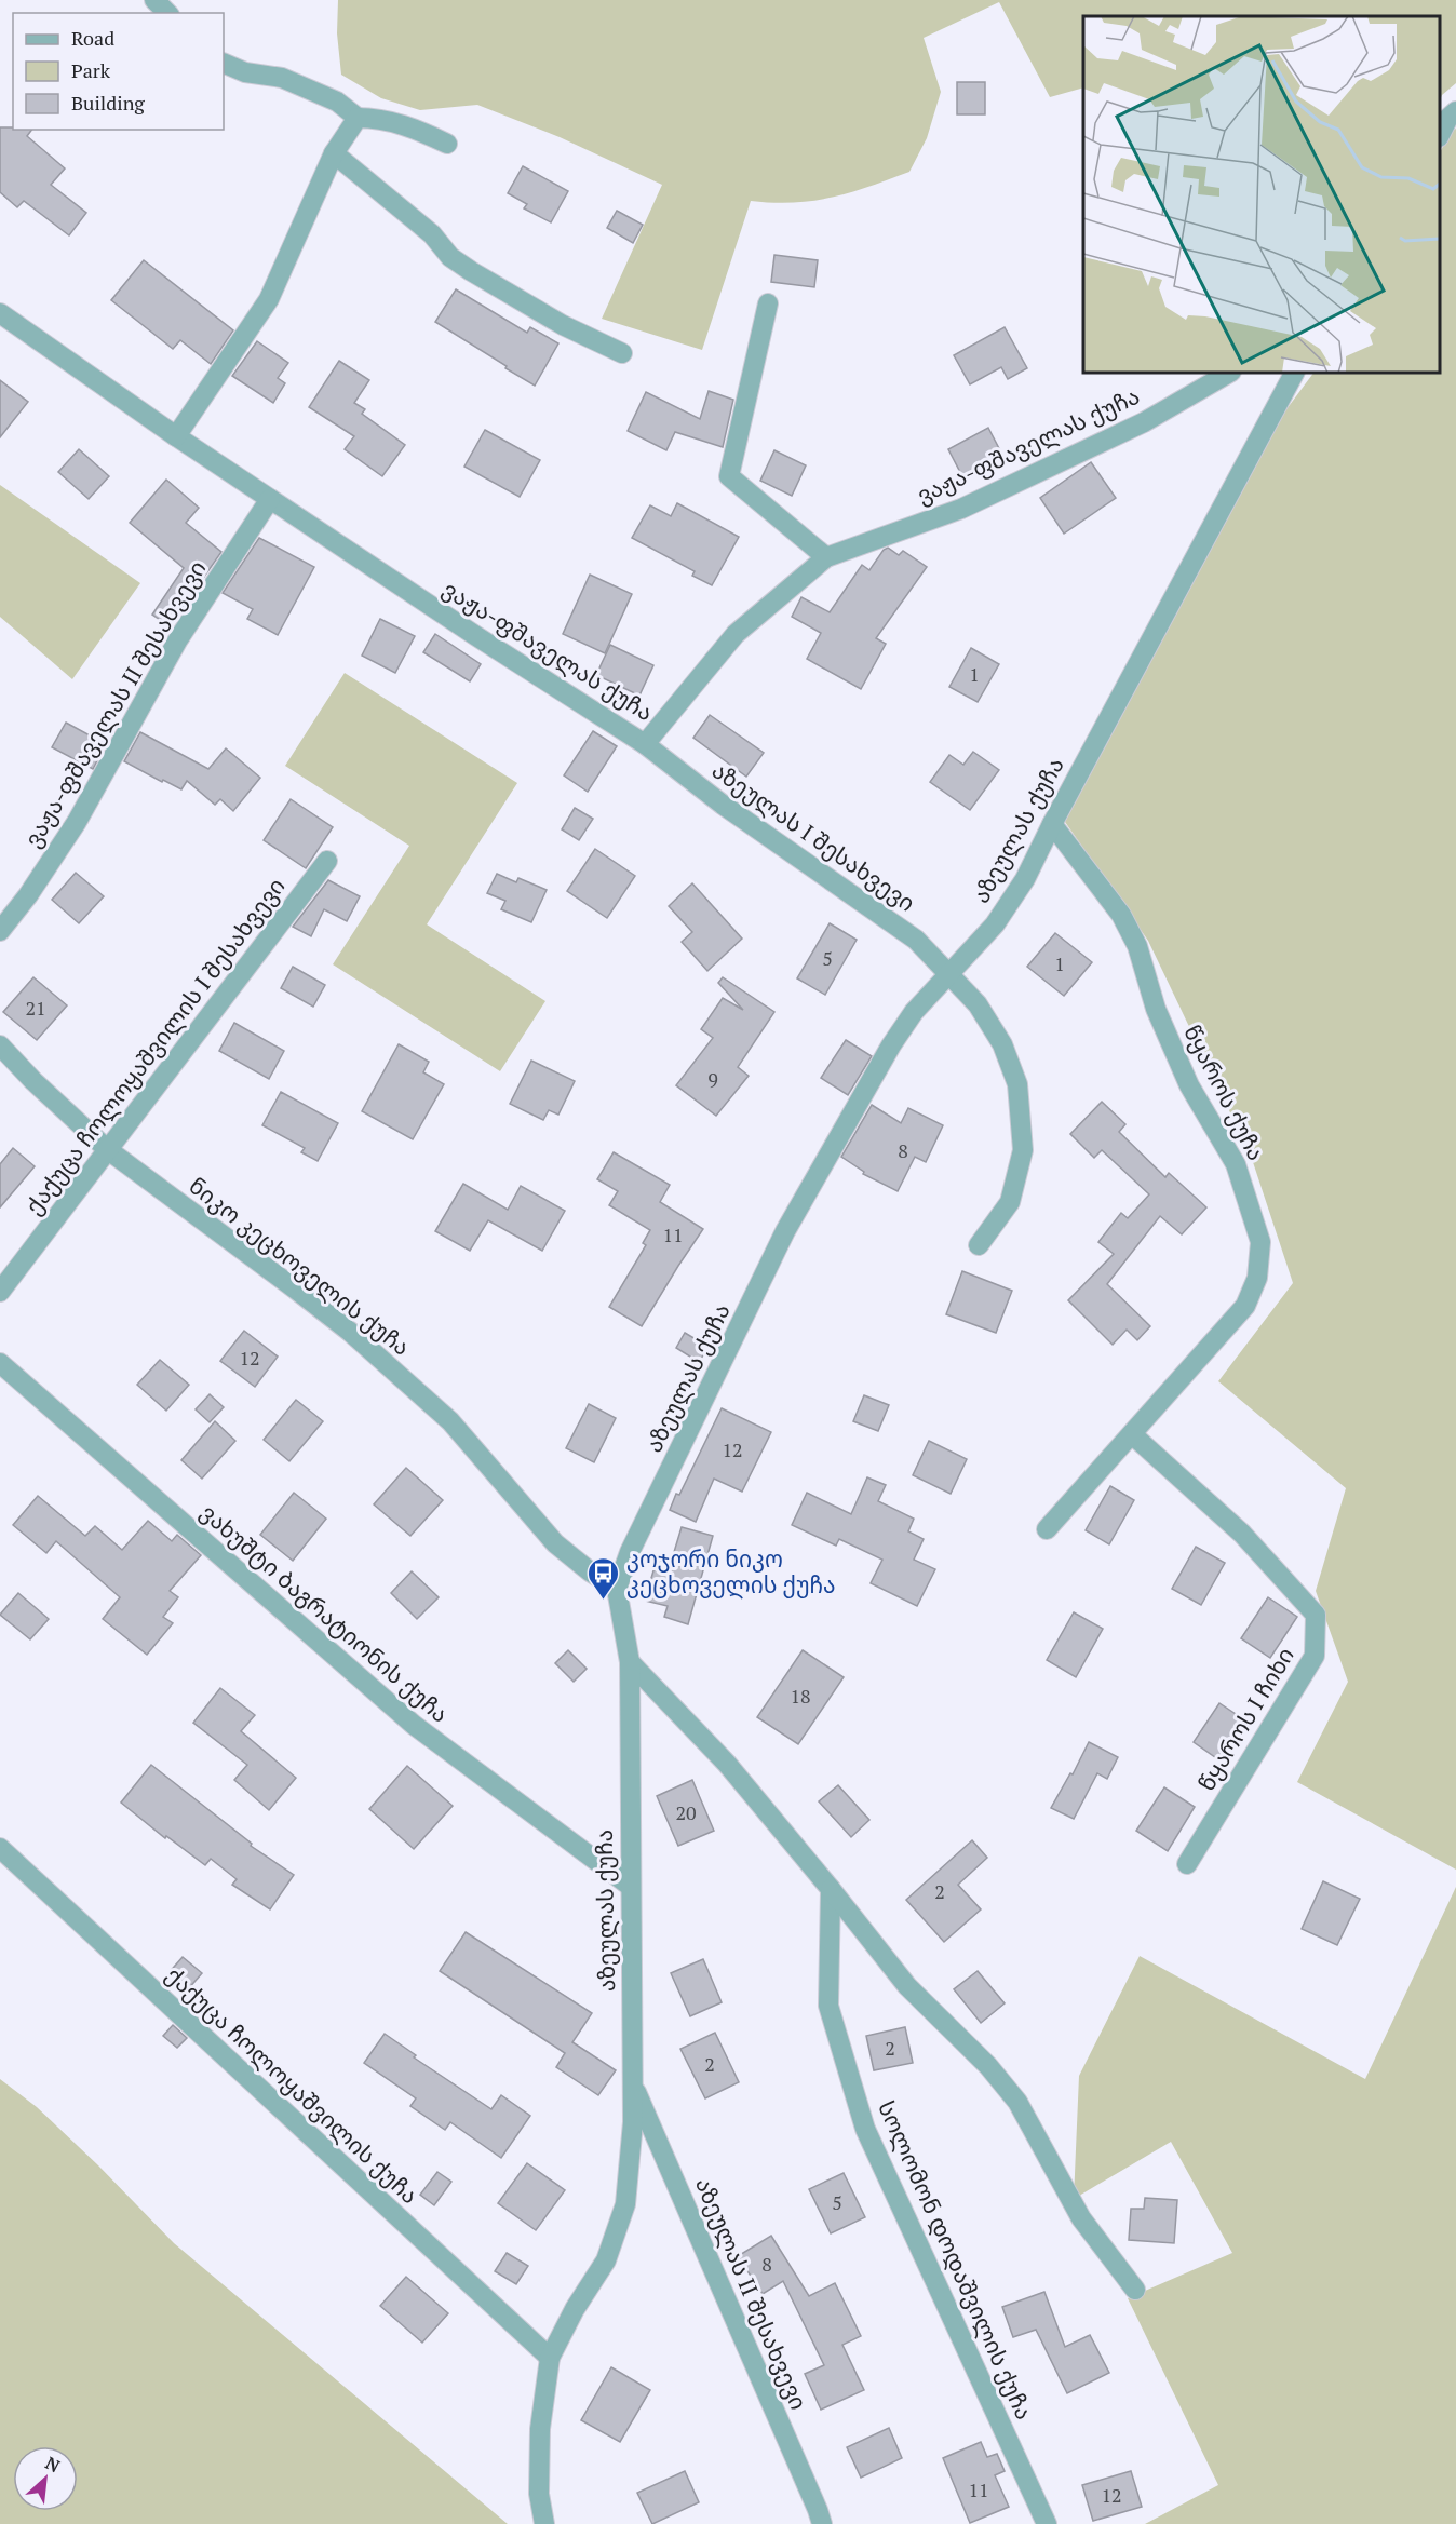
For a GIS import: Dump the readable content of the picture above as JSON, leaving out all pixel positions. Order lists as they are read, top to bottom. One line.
{"streets":{"street":["ვაჟა-ფშაველას ქუჩა","ვაჟა-ფშაველას II შესახვევი","აზეულას ქუჩა","აზეულას I შესახვევი","ქაქუცა ჩოლოყაშვილის I შესახვევი","წყაროს ქუჩა","ნიკო კეცხოველის ქუჩა","ვახუშტი ბაგრატიონის ქუჩა","წყაროს I ჩიხი","ქაქუცა ჩოლოყაშვილის ქუჩა","სოლომონ დოდაშვილის ქუჩა","აზეულას II შესახვევი"]},"crossings":[["ვაჟა-ფშაველას ქუჩა","ვაჟა-ფშაველას II შესახვევი"],["ვაჟა-ფშაველას ქუჩა","აზეულას I შესახვევი"],["აზეულას ქუჩა","აზეულას I შესახვევი"],["აზეულას ქუჩა","წყაროს ქუჩა"],["აზეულას ქუჩა","ნიკო კეცხოველის ქუჩა"],["აზეულას ქუჩა","ვახუშტი ბაგრატიონის ქუჩა"],["აზეულას ქუჩა","ქაქუცა ჩოლოყაშვილის ქუჩა"],["აზეულას ქუჩა","აზეულას II შესახვევი"],["ქაქუცა ჩოლოყაშვილის I შესახვევი","ნიკო კეცხოველის ქუჩა"],["წყაროს ქუჩა","წყაროს I ჩიხი"]],"places":{"bus stop":["კოჯორი ნიკო კეცხოველის ქუჩა"]},"house_numbers":["1","5","1","21","9","8","11","12","12","18","20","2","2","2","5","8","11","12"],"legend":["Road","Park","Building"],"north":"top right"}
